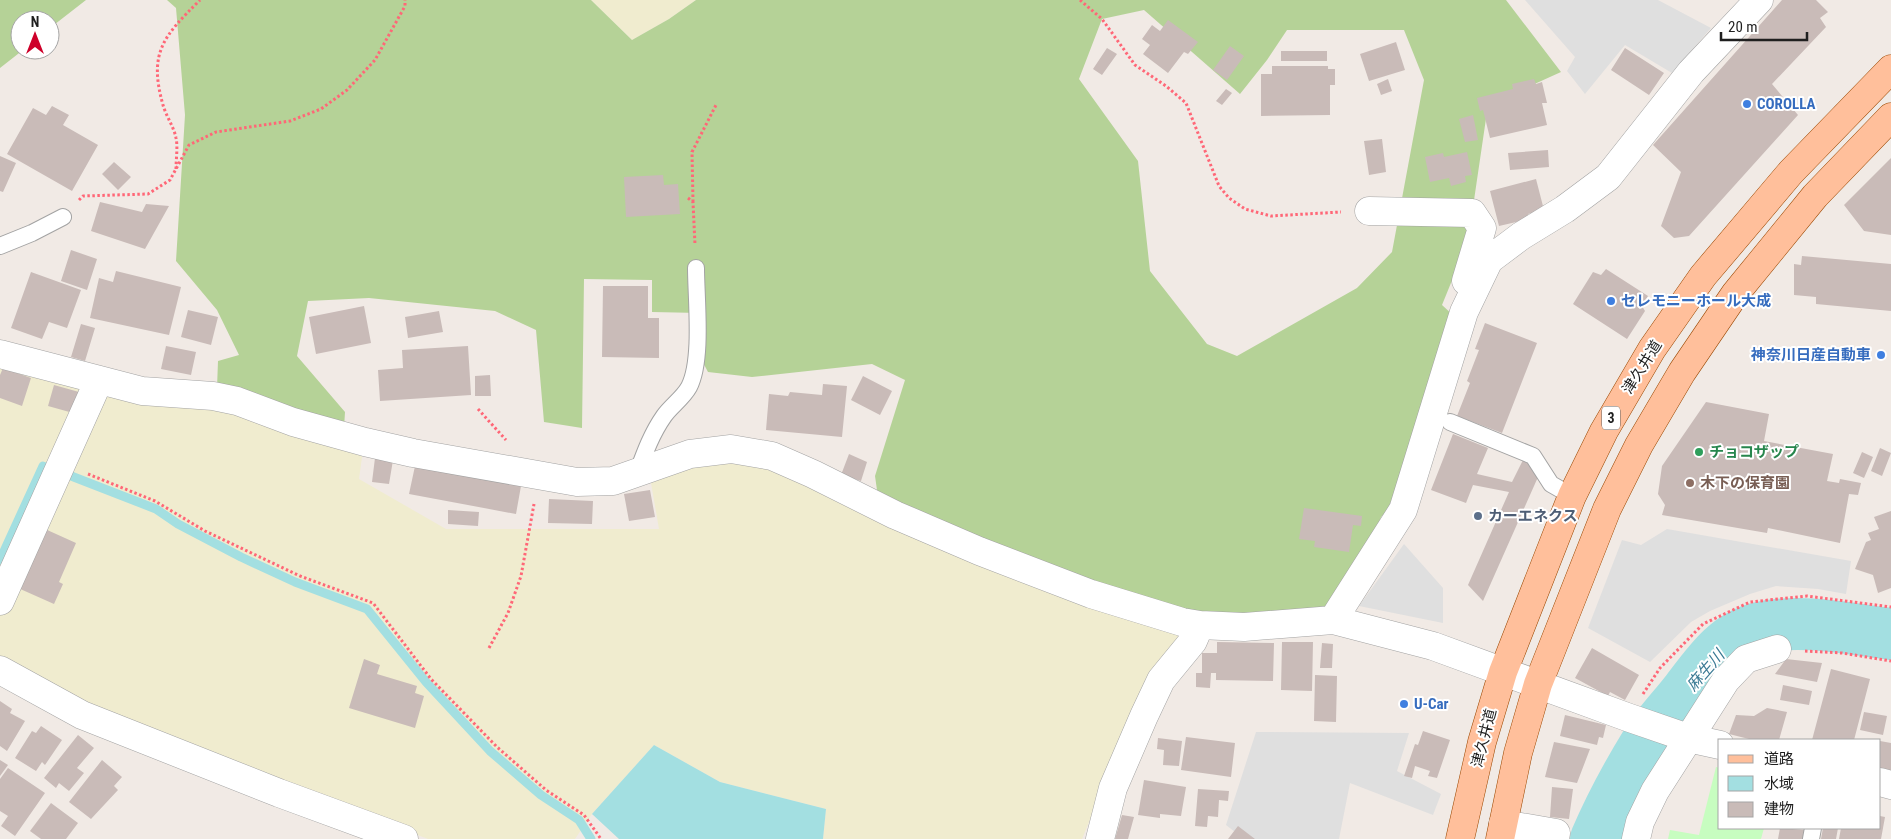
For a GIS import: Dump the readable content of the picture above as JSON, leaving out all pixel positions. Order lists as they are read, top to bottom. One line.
{"streets":{"main road":["津久井道","3"]},"water":["麻生川"],"places":["COROLLA","セレモニーホール大成","神奈川日産自動車","チョコザップ","木下の保育園","カーエネクス","U-Car"],"legend":["道路","水域","建物"],"scale_bar":"20 m","north":"top"}
